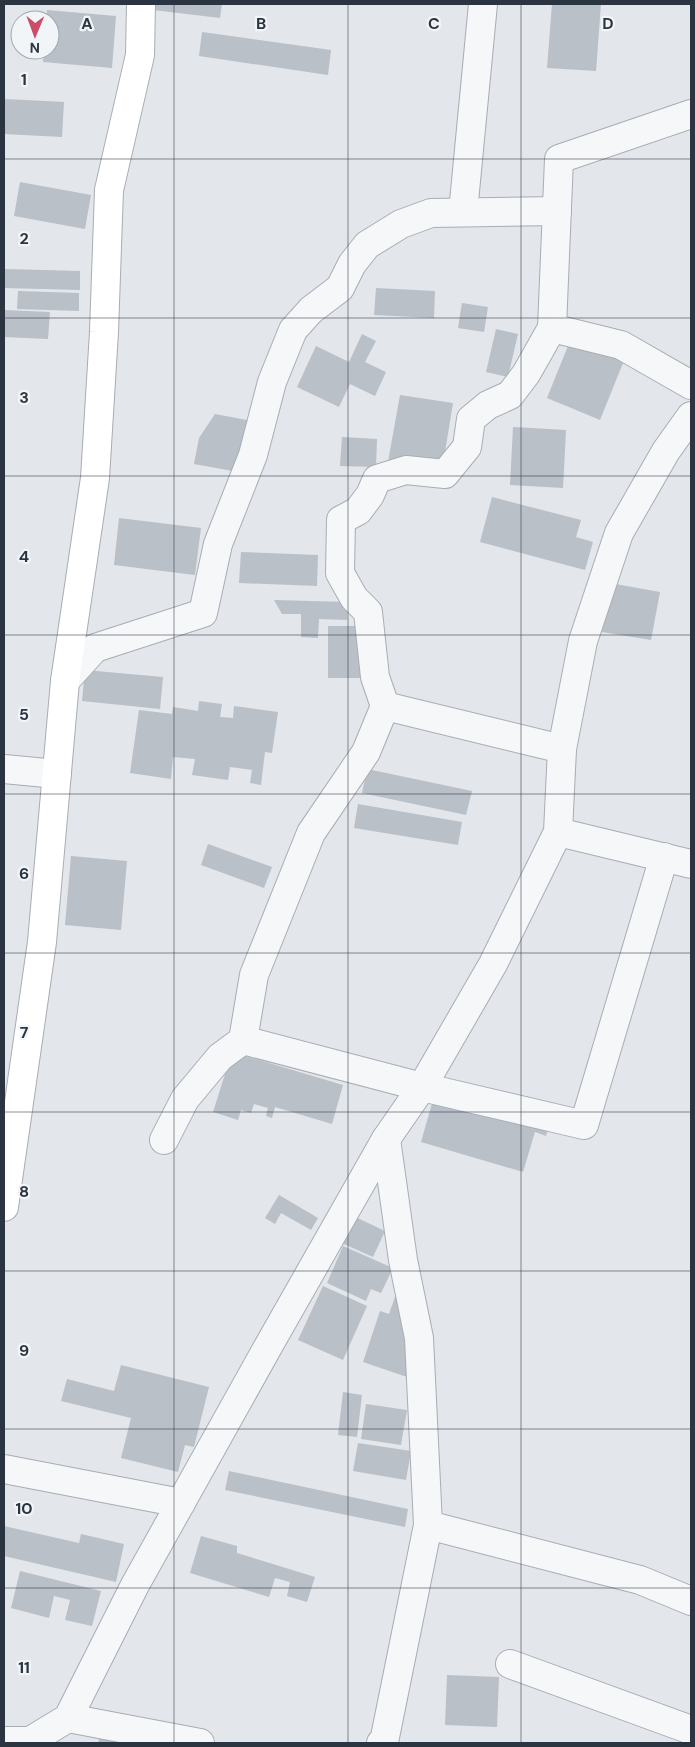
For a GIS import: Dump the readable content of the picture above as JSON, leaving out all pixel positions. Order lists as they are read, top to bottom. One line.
{"north":"bottom","grid":{"columns":["A","B","C","D"],"rows":["1","2","3","4","5","6","7","8","9","10","11"]}}
